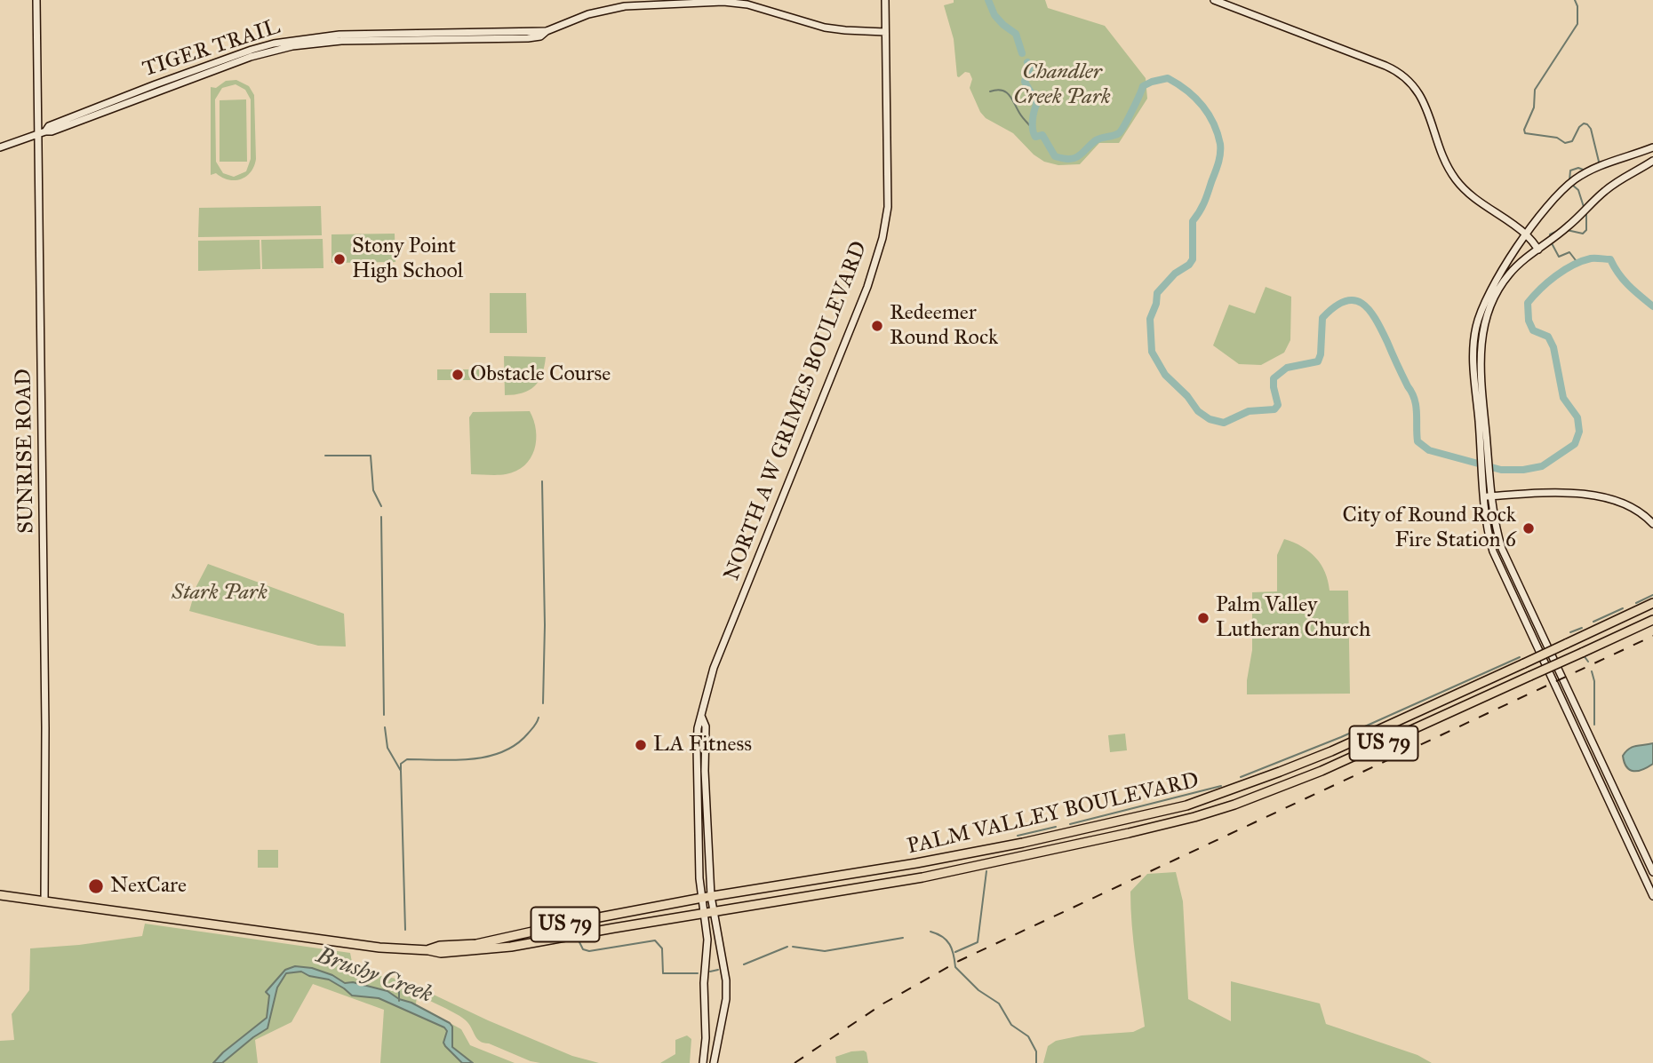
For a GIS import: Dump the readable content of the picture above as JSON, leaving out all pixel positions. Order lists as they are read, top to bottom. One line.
{"streets":{"highway":["US 79","PALM VALLEY BOULEVARD"],"main road":["TIGER TRAIL","NORTH A W GRIMES BOULEVARD","SUNRISE ROAD"]},"crossings":[["TIGER TRAIL","NORTH A W GRIMES BOULEVARD"],["TIGER TRAIL","SUNRISE ROAD"],["NORTH A W GRIMES BOULEVARD","PALM VALLEY BOULEVARD"],["SUNRISE ROAD","PALM VALLEY BOULEVARD"]],"water":["Brushy Creek"],"parks":["Chandler Creek Park","Stark Park"],"places":["Stony Point High School","Redeemer Round Rock","Obstacle Course","City of Round Rock Fire Station 6","Palm Valley Lutheran Church","LA Fitness","NexCare"]}
